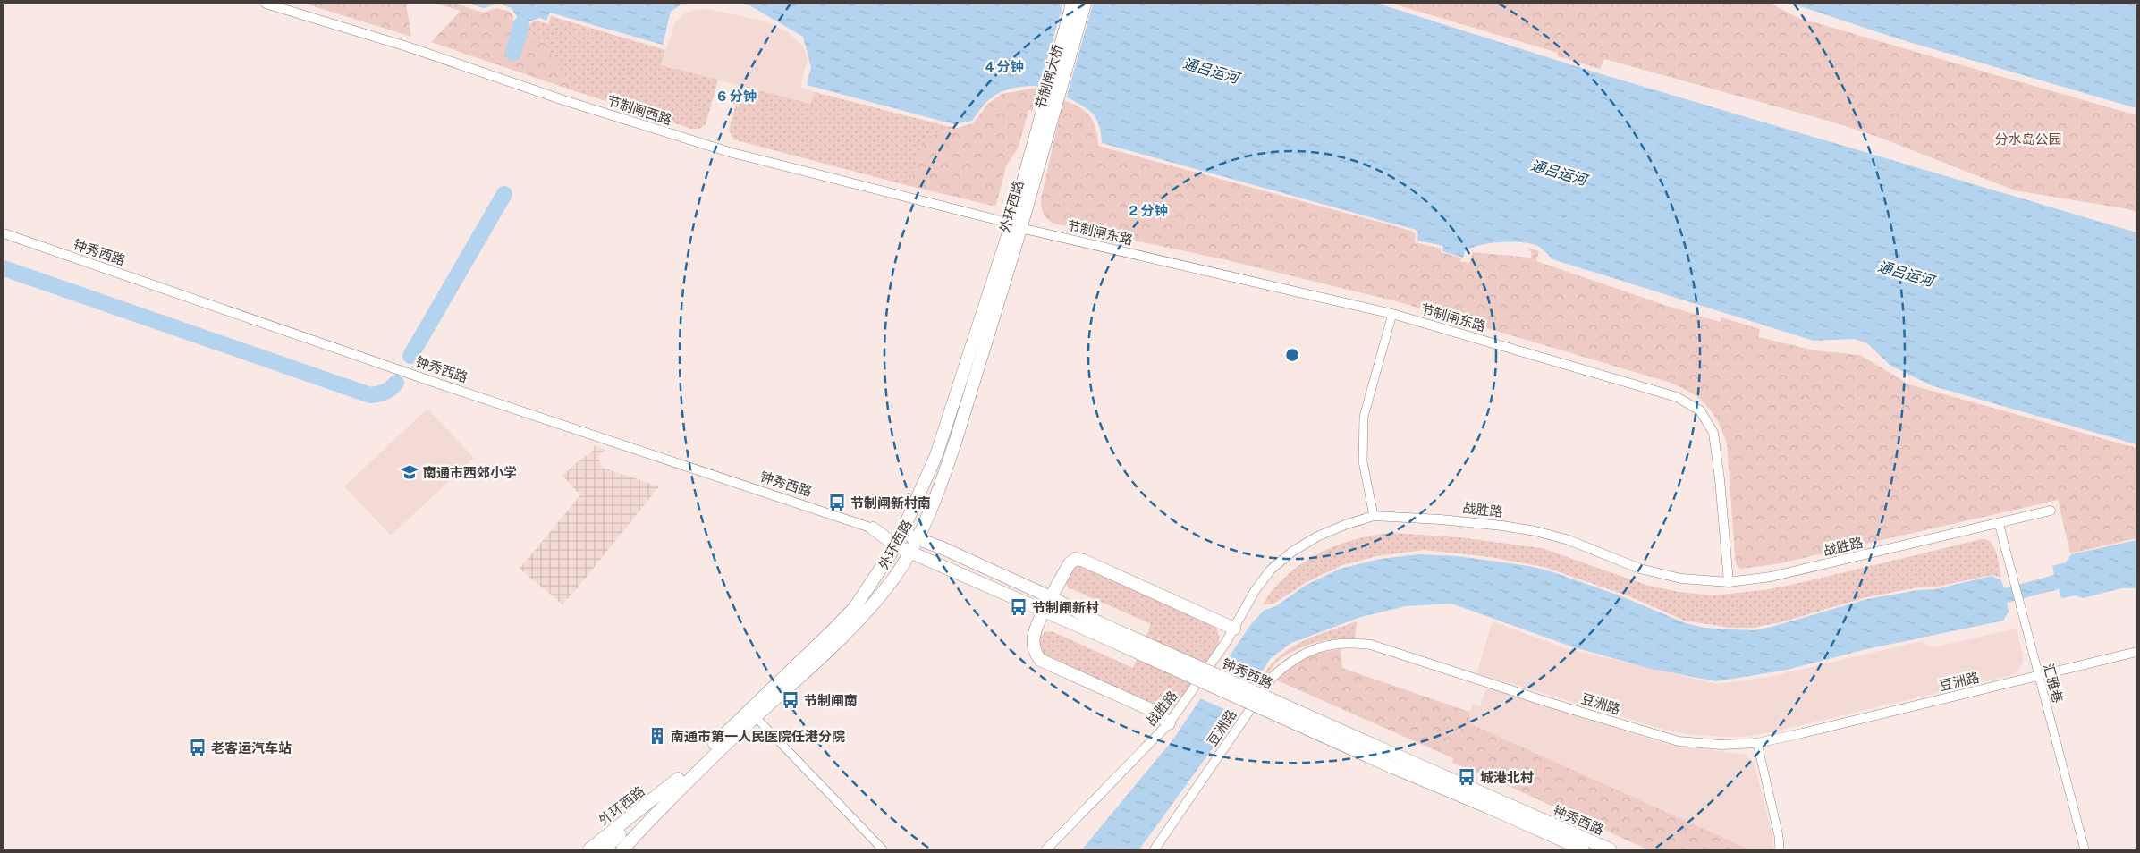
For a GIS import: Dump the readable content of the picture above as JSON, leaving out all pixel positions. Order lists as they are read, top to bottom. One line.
{"streets":{"main road":["节制闸大桥","外环西路","钟秀西路"],"street":["节制闸西路","节制闸东路","战胜路","豆洲路","汇雅巷"]},"crossings":[["节制闸大桥","外环西路"],["节制闸西路","外环西路"],["节制闸西路","节制闸东路"],["外环西路","节制闸东路"],["外环西路","钟秀西路"],["节制闸东路","战胜路"],["战胜路","汇雅巷"],["豆洲路","汇雅巷"]],"water":["通吕运河"],"parks":["分水岛公园"],"places":{"school or university":["南通市西郊小学"],"bus stop":["节制闸新村南","节制闸新村","节制闸南","老客运汽车站","城港北村"],"building":["南通市第一人民医院任港分院"]},"rings":["4 分钟","6 分钟","2 分钟"]}
